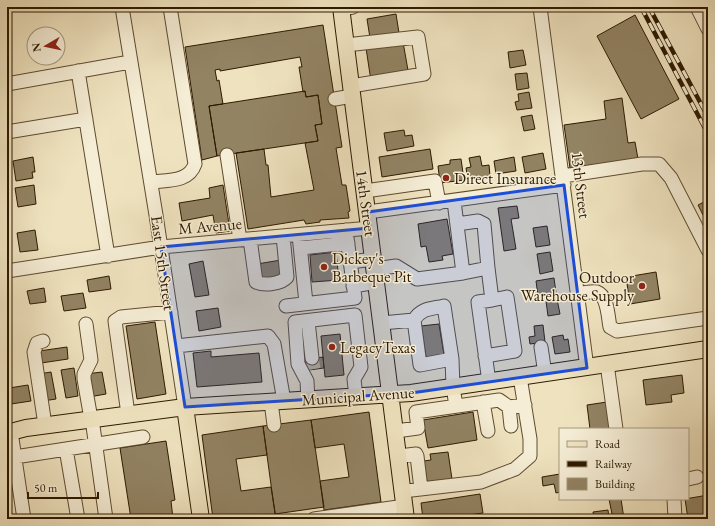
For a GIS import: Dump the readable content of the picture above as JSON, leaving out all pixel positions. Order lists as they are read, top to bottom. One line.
{"streets":{"main road":["14th Street","East 15th Street","Municipal Avenue"],"street":["13th Street","M Avenue"]},"crossings":[["13th Street","Municipal Avenue"],["14th Street","M Avenue"],["14th Street","Municipal Avenue"],["M Avenue","East 15th Street"],["East 15th Street","Municipal Avenue"]],"places":["Direct Insurance","Dickey's Barbeque Pit","Outdoor Warehouse Supply","LegacyTexas"],"legend":["Road","Railway","Building"],"scale_bar":"50 m","north":"left"}
